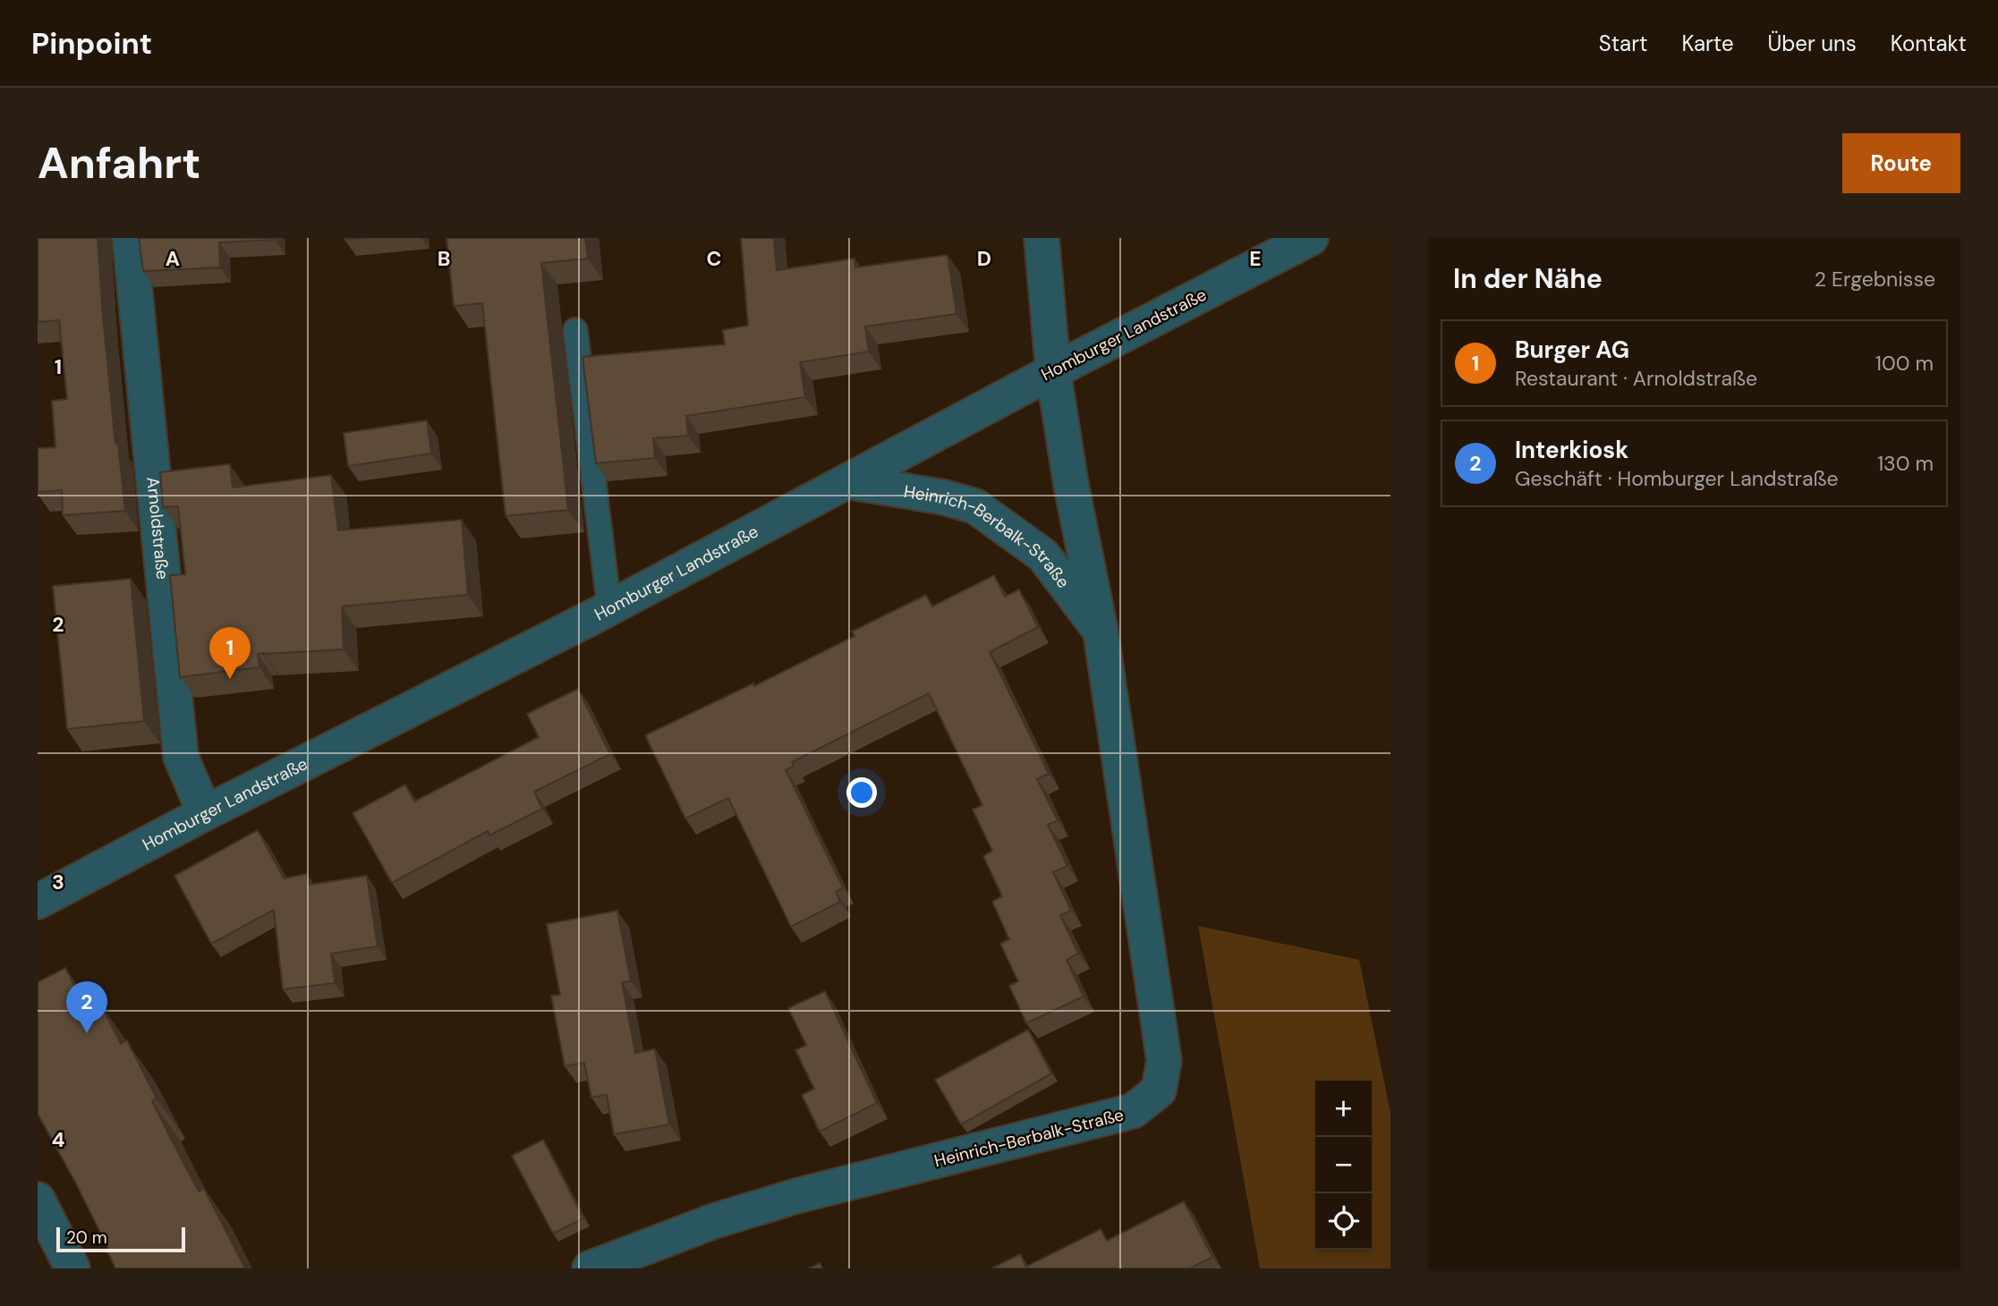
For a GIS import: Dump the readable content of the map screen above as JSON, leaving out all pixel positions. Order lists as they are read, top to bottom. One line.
{"streets":{"street":["Homburger Landstraße","Arnoldstraße","Heinrich-Berbalk-Straße"]},"crossings":[["Homburger Landstraße","Arnoldstraße"],["Homburger Landstraße","Heinrich-Berbalk-Straße"]],"scale_bar":"20 m","page":{"header":"Pinpoint","nav":["Start","Karte","Über uns","Kontakt"],"buttons":"Route","title":"Anfahrt","heading":["In der Nähe","2 Ergebnisse"],"list":[{"mark":"1","name":"Burger AG","note":"Restaurant · Arnoldstraße","value":"100 m"},{"mark":"2","name":"Interkiosk","note":"Geschäft · Homburger Landstraße","value":"130 m"}],"pins":["1","2"],"map_buttons":["+","−"],"scale":"20 m"},"grid":{"columns":["A","B","C","D","E"],"rows":["1","2","3","4"]}}
